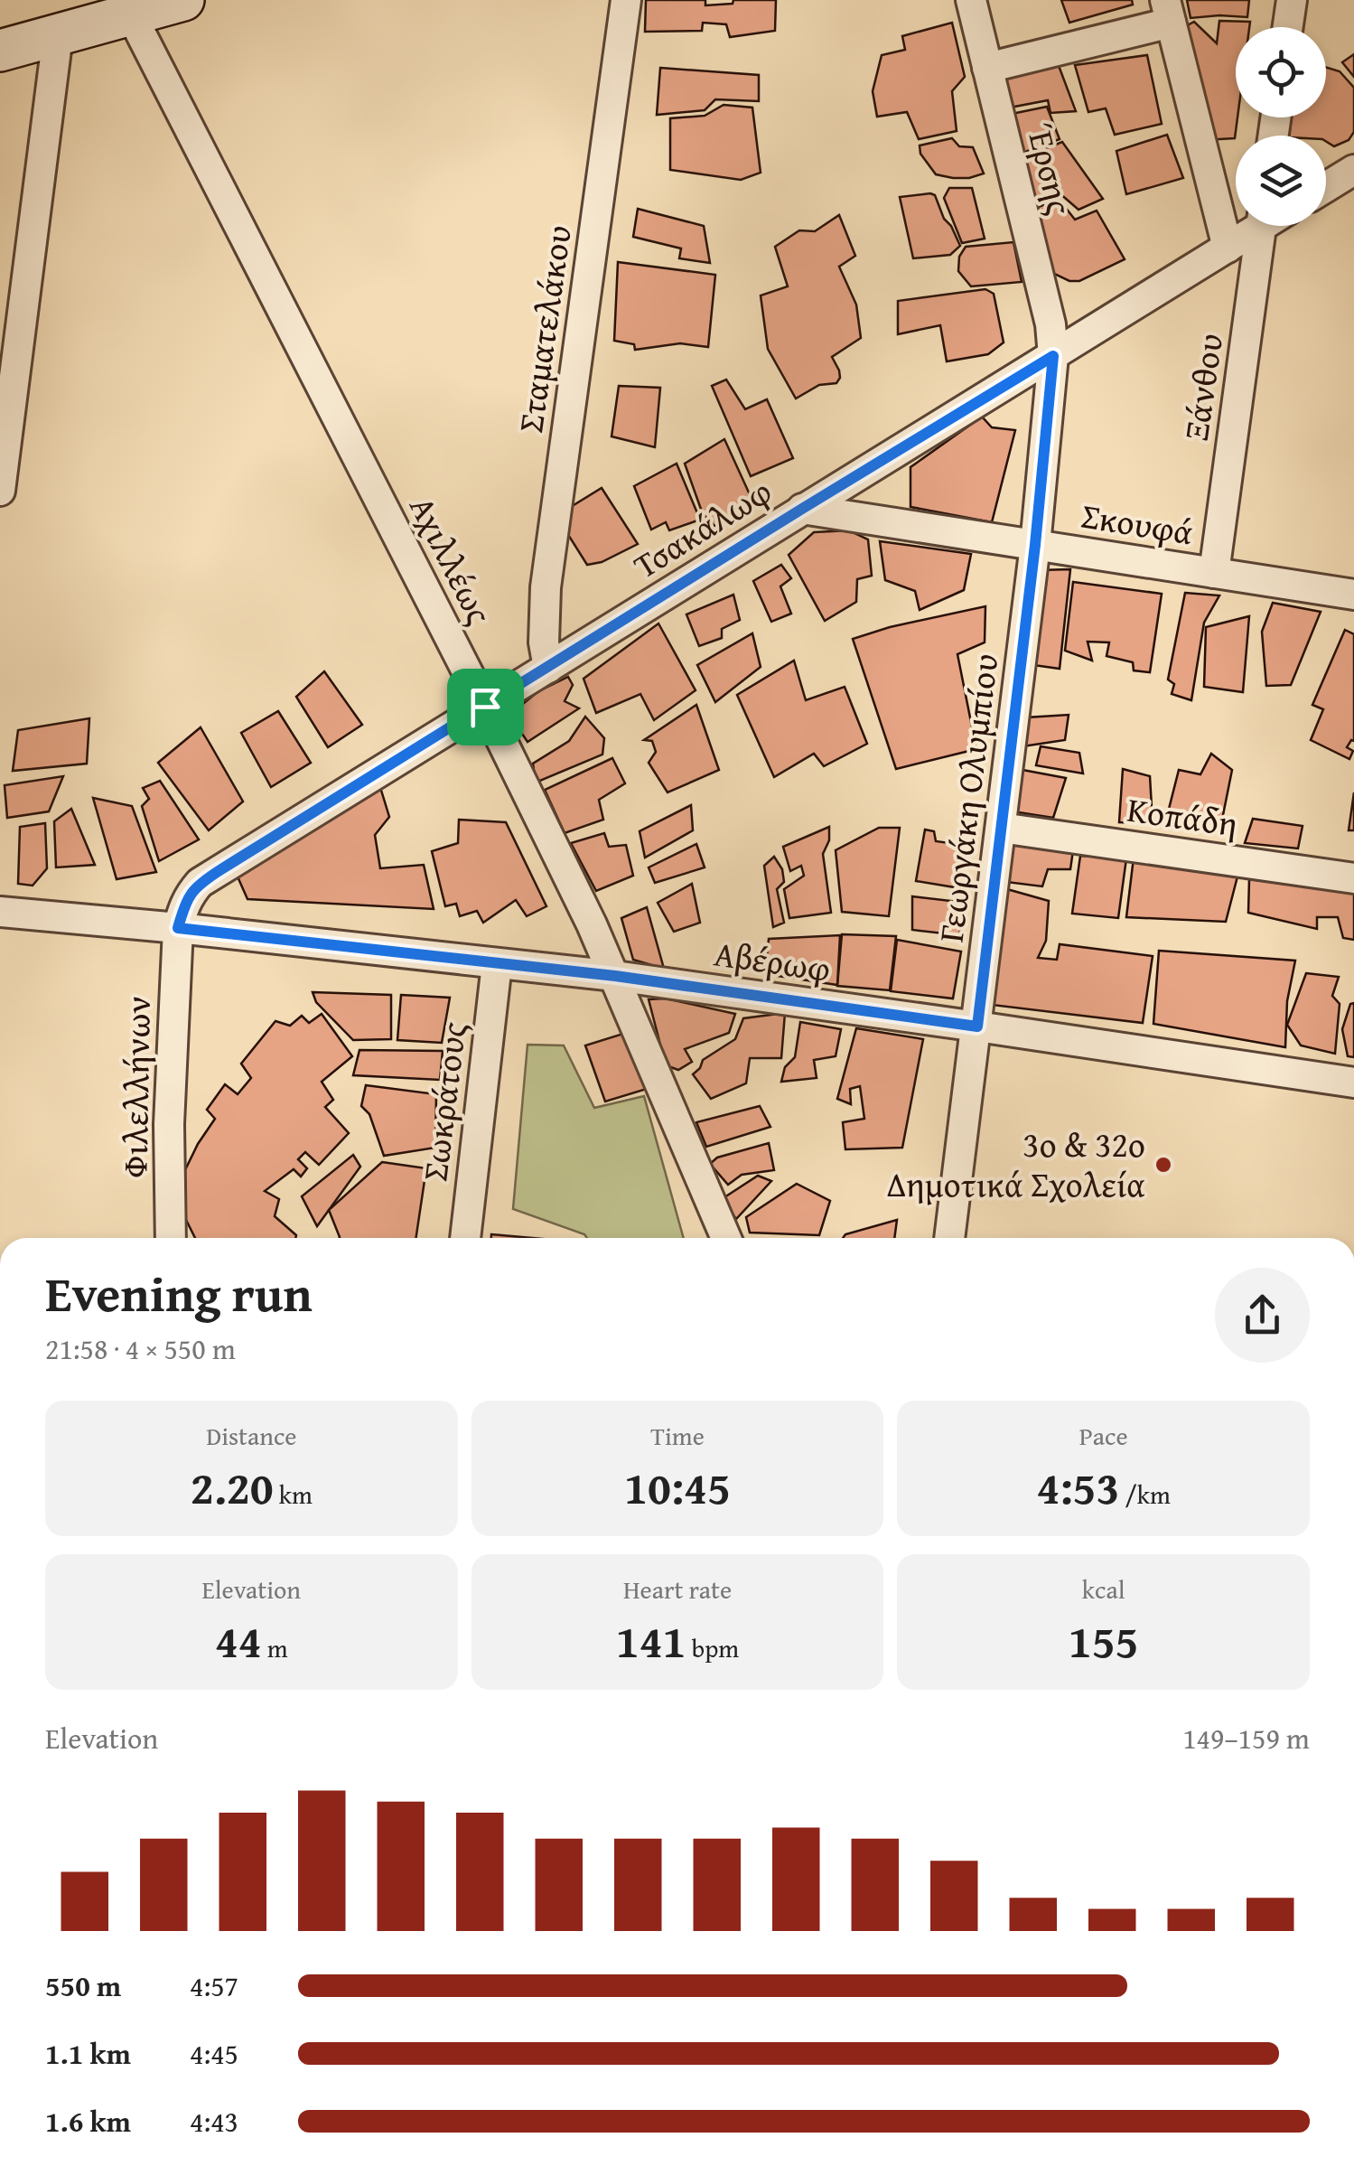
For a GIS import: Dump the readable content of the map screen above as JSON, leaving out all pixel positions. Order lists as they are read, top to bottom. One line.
{"streets":{"street":["Έρσης","Σταματελάκου","Ξάνθου","Σκουφά","Τσακάλωφ","Αχιλλέως","Γεωργάκη Ολυμπίου","Κοπάδη","Αβέρωφ","Φιλελλήνων","Σωκράτους"]},"crossings":[["Έρσης","Τσακάλωφ"],["Έρσης","Γεωργάκη Ολυμπίου"],["Σταματελάκου","Τσακάλωφ"],["Ξάνθου","Σκουφά"],["Σκουφά","Τσακάλωφ"],["Σκουφά","Γεωργάκη Ολυμπίου"],["Τσακάλωφ","Αχιλλέως"],["Τσακάλωφ","Γεωργάκη Ολυμπίου"],["Τσακάλωφ","Αβέρωφ"],["Τσακάλωφ","Φιλελλήνων"],["Αχιλλέως","Αβέρωφ"],["Γεωργάκη Ολυμπίου","Κοπάδη"],["Γεωργάκη Ολυμπίου","Αβέρωφ"],["Αβέρωφ","Φιλελλήνων"],["Αβέρωφ","Σωκράτους"]],"places":["3ο & 32ο Δημοτικά Σχολεία"],"page":{"heading":["Evening run","21:58 · 4 × 550 m"],"stats":[["Distance","2.20 km"],["Time","10:45"],["Pace","4:53 /km"],["Elevation","44 m"],["Heart rate","141 bpm"],["kcal","155"]],"chart":["Elevation","149–159 m"],"list":[{"name":"550 m","note":"4:57"},{"name":"1.1 km","note":"4:45"},{"name":"1.6 km","note":"4:43"}]}}
